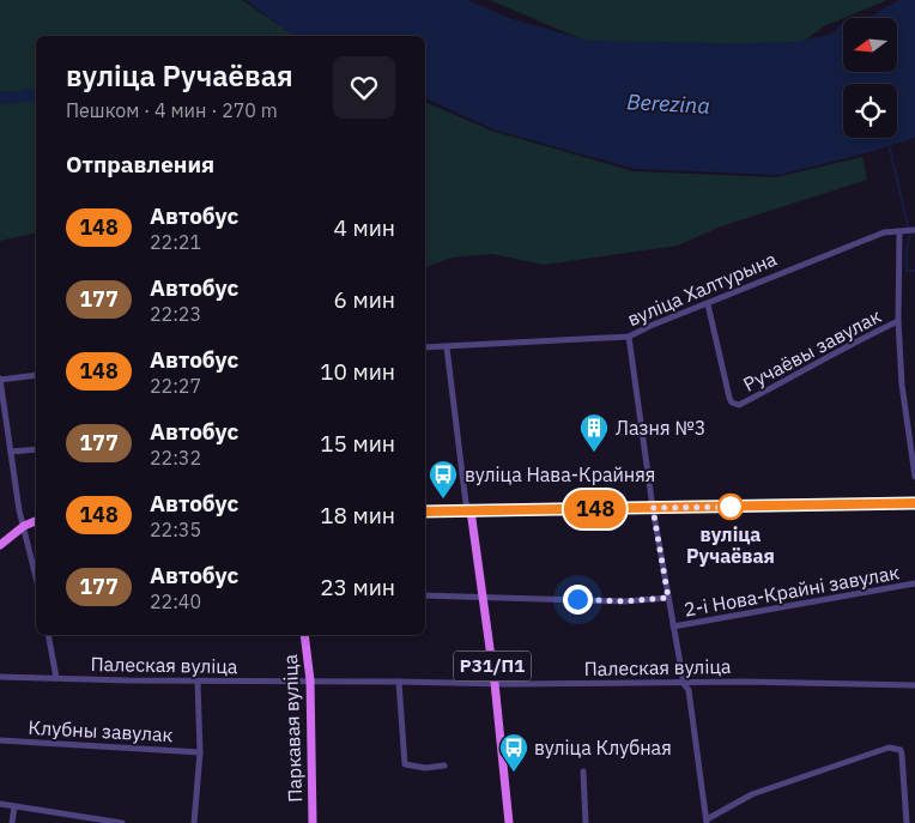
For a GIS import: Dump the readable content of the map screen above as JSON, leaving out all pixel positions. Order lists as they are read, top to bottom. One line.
{"streets":{"main road":["Р31/П1","Паркавая вуліца"],"street":["вуліца Халтурына","Ручаёвы завулак","2-і Нова-Крайні завулак","Палеская вуліца","Клубны завулак"]},"crossings":[["вуліца Халтурына","Ручаёвы завулак"],["Палеская вуліца","Р31/П1"],["Палеская вуліца","Паркавая вуліца"]],"water":["Berezina"],"places":{"building":["Лазня №3"],"bus stop":["вуліца Нава-Крайняя","вуліца Клубная"],"other":["вуліца Ручаёвая"]},"lines":["bus line 148"],"north":"left","page":{"on_map":"148","heading":[["вуліца Ручаёвая","Пешком · 4 мин · 270 m"],"Отправления"],"list":[{"mark":"148","name":"Автобус","note":"22:21","value":"4 мин"},{"mark":"177","name":"Автобус","note":"22:23","value":"6 мин"},{"mark":"148","name":"Автобус","note":"22:27","value":"10 мин"},{"mark":"177","name":"Автобус","note":"22:32","value":"15 мин"},{"mark":"148","name":"Автобус","note":"22:35","value":"18 мин"},{"mark":"177","name":"Автобус","note":"22:40","value":"23 мин"}]}}
